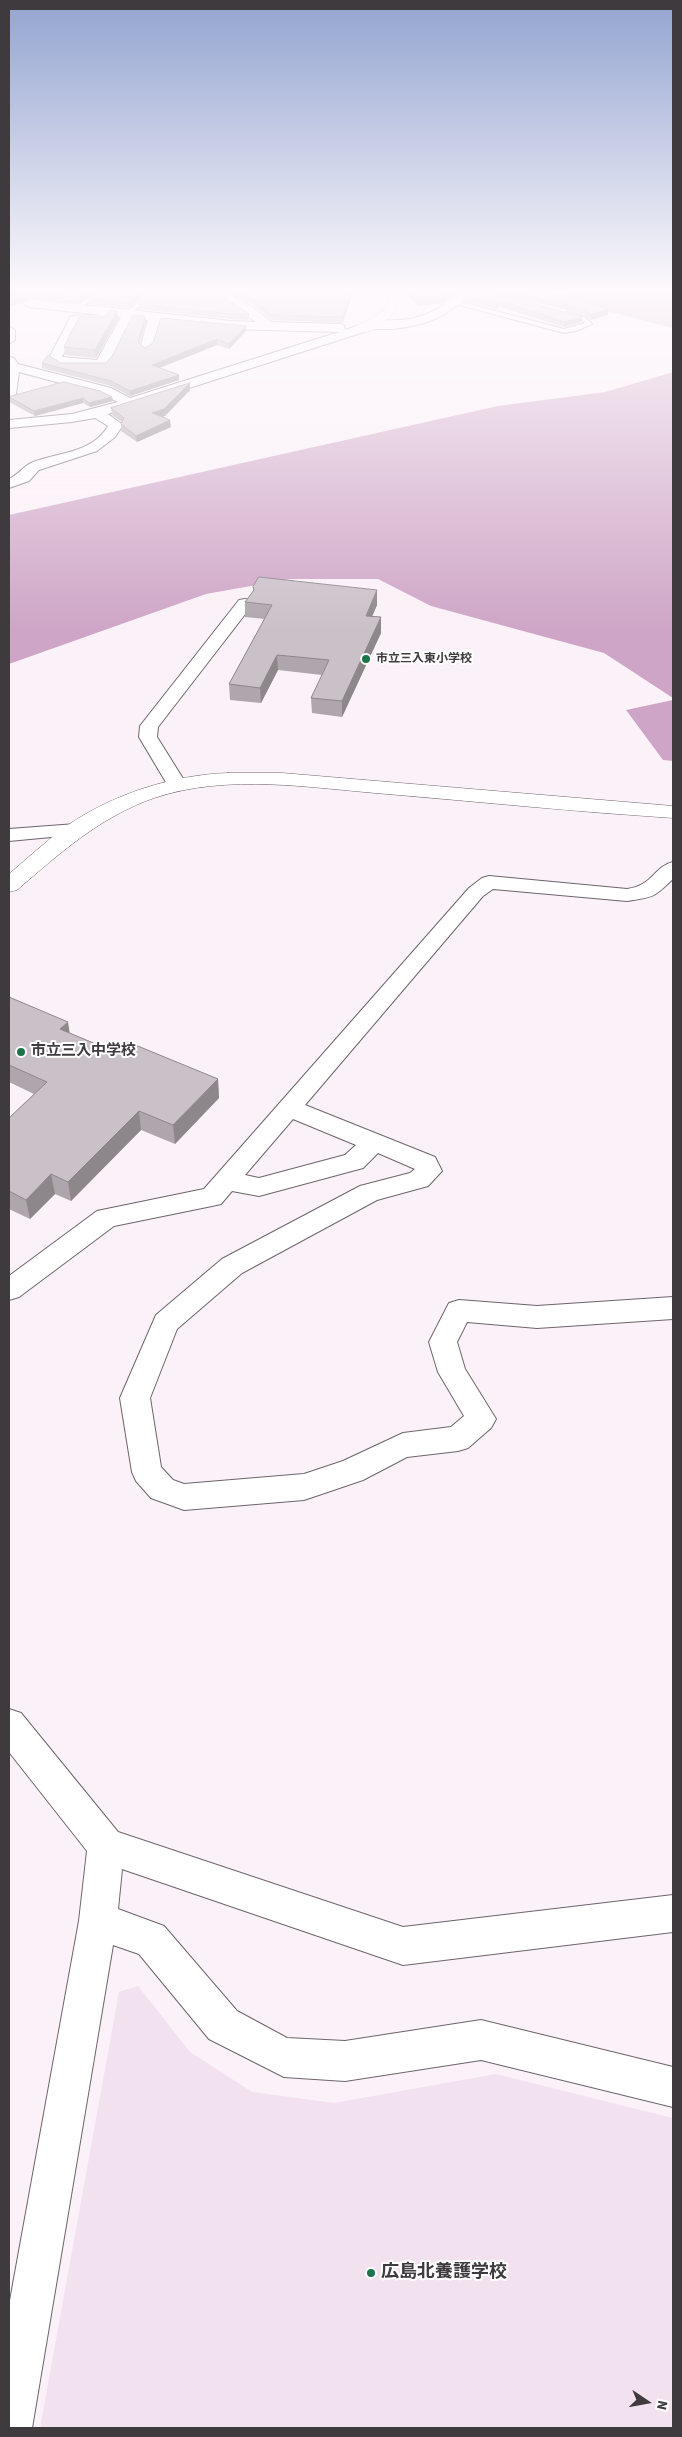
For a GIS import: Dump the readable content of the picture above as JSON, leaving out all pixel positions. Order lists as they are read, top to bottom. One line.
{"places":["市立三入東小学校","市立三入中学校","広島北養護学校"],"north":"right"}
